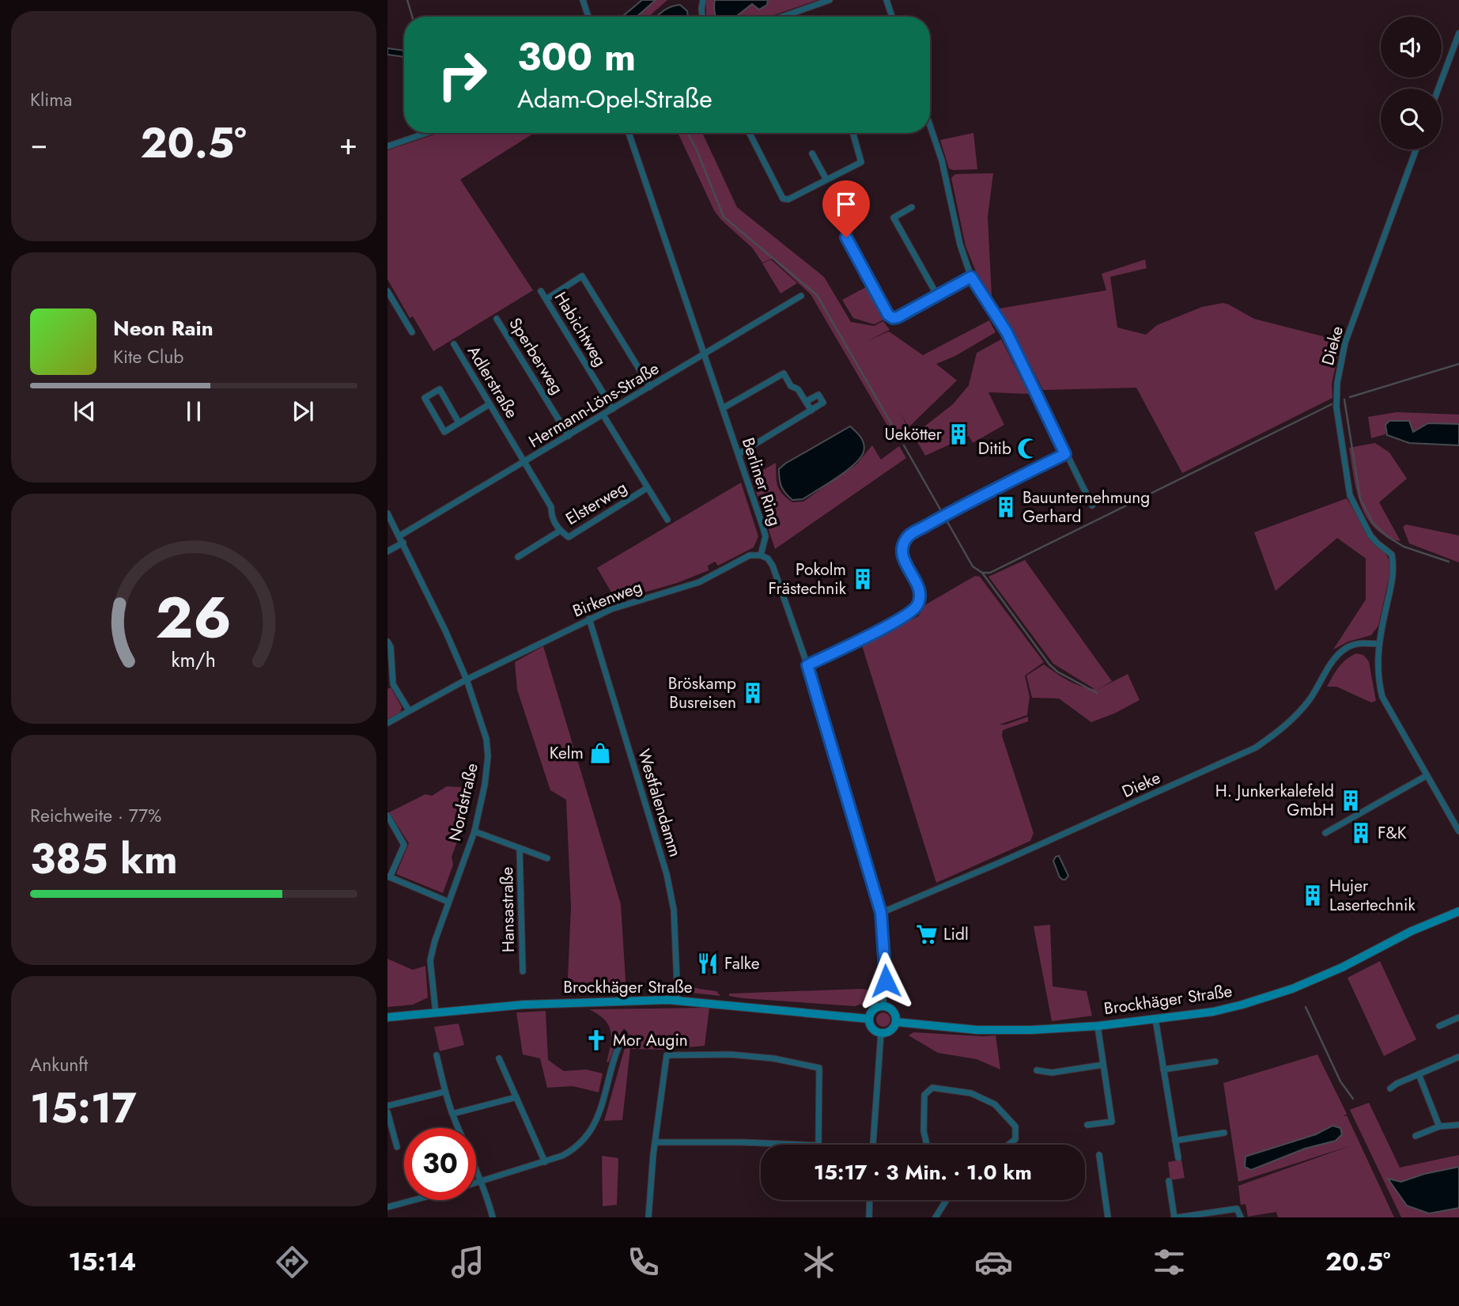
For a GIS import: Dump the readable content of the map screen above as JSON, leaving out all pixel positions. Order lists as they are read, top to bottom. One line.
{"streets":{"street":["Habichtweg","Dieke","Sperberweg","Adlerstraße","Hermann-Löns-Straße","Berliner Ring","Elsterweg","Birkenweg","Nordstraße","Westfalendamm","Hansastraße","Brockhäger Straße"]},"crossings":[["Habichtweg","Hermann-Löns-Straße"],["Sperberweg","Hermann-Löns-Straße"],["Adlerstraße","Hermann-Löns-Straße"],["Adlerstraße","Elsterweg"],["Hermann-Löns-Straße","Berliner Ring"],["Hermann-Löns-Straße","Elsterweg"],["Hermann-Löns-Straße","Nordstraße"],["Berliner Ring","Birkenweg"],["Birkenweg","Nordstraße"],["Birkenweg","Westfalendamm"],["Nordstraße","Hansastraße"],["Nordstraße","Brockhäger Straße"],["Westfalendamm","Brockhäger Straße"]],"places":{"building":["Uekötter","Bauunternehmung Gerhard","Pokolm Frästechnik","Bröskamp Busreisen","H. Junkerkalefeld GmbH","F&K","Hujer Lasertechnik"],"mosque":["Ditib"],"shop":["Kelm"],"supermarket":["Lidl"],"restaurant":["Falke"],"church":["Mor Augin"]},"page":{"tile":["Klima",["Reichweite · 77%","385 km"],["Ankunft","15:17"]],"turn":["300 m","Adam-Opel-Straße"],"heat":["−","20.5°","+"],"song":["Neon Rain","Kite Club"],"limit":"30","trip":"15:17 · 3 Min. · 1.0 km","tabs":["15:14","20.5°"],"gauge":["26","km/h"]}}
